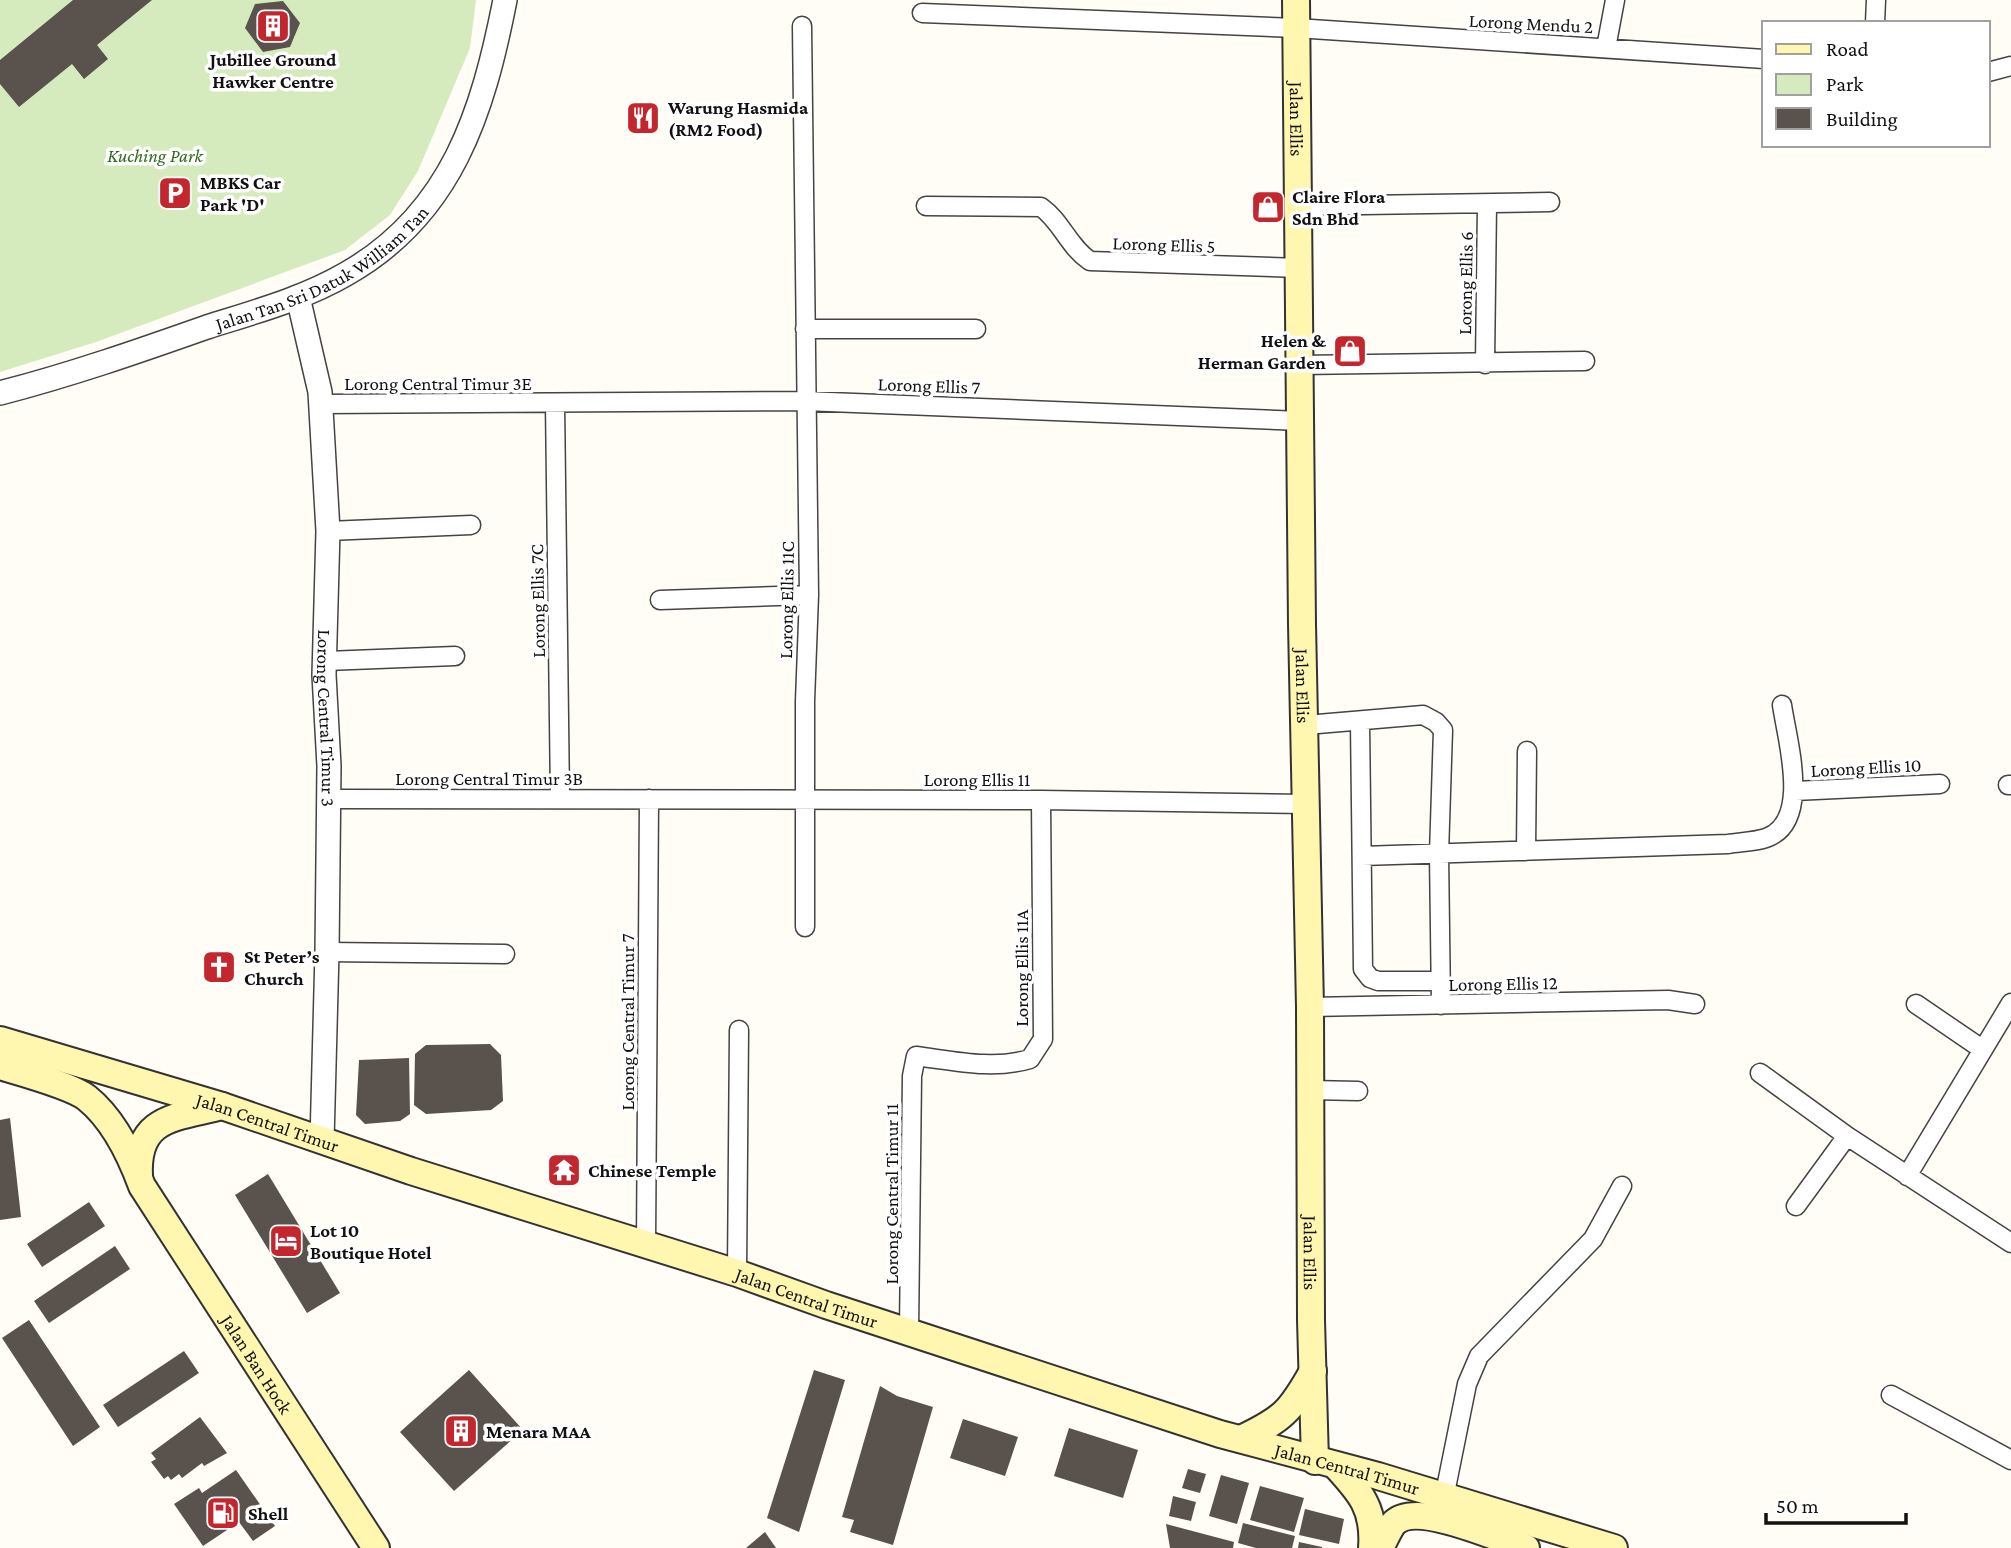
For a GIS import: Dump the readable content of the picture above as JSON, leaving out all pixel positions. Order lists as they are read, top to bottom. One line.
{"streets":{"main road":["Jalan Ellis","Jalan Central Timur","Jalan Ban Hock"],"street":["Lorong Mendu 2","Lorong Ellis 5","Jalan Tan Sri Datuk William Tan","Lorong Ellis 6","Lorong Central Timur 3E","Lorong Ellis 7","Lorong Ellis 11C","Lorong Ellis 7C","Lorong Central Timur 3","Lorong Ellis 10","Lorong Central Timur 3B","Lorong Ellis 11","Lorong Ellis 11A","Lorong Ellis 12","Lorong Central Timur 7","Lorong Central Timur 11"]},"crossings":[["Lorong Mendu 2","Jalan Ellis"],["Jalan Ellis","Lorong Ellis 5"],["Jalan Ellis","Lorong Ellis 7"],["Jalan Ellis","Lorong Ellis 11"],["Jalan Ellis","Lorong Ellis 12"],["Jalan Ellis","Jalan Central Timur"],["Jalan Tan Sri Datuk William Tan","Lorong Central Timur 3"],["Lorong Central Timur 3E","Lorong Ellis 7"],["Lorong Central Timur 3E","Lorong Ellis 7C"],["Lorong Central Timur 3E","Lorong Central Timur 3"],["Lorong Ellis 7","Lorong Ellis 11C"],["Lorong Ellis 7","Lorong Ellis 7C"],["Lorong Ellis 11C","Lorong Ellis 11"],["Lorong Ellis 7C","Lorong Central Timur 3B"],["Lorong Central Timur 3","Lorong Central Timur 3B"],["Lorong Central Timur 3","Jalan Central Timur"],["Lorong Central Timur 3B","Lorong Ellis 11"],["Lorong Central Timur 3B","Lorong Central Timur 7"],["Lorong Ellis 11","Lorong Ellis 11A"],["Lorong Ellis 11","Lorong Central Timur 7"],["Lorong Ellis 11A","Lorong Central Timur 11"],["Lorong Central Timur 7","Jalan Central Timur"],["Jalan Central Timur","Lorong Central Timur 11"]],"parks":["Kuching Park"],"places":{"building":["Jubillee Ground Hawker Centre","Menara MAA"],"restaurant":["Warung Hasmida (RM2 Food)"],"parking":["MBKS Car Park 'D'"],"shop":["Claire Flora Sdn Bhd","Helen & Herman Garden"],"church":["St Peter’s Church"],"temple":["Chinese Temple"],"hotel":["Lot 10 Boutique Hotel"],"fuel station":["Shell"]},"legend":["Road","Park","Building"],"scale_bar":"50 m"}
